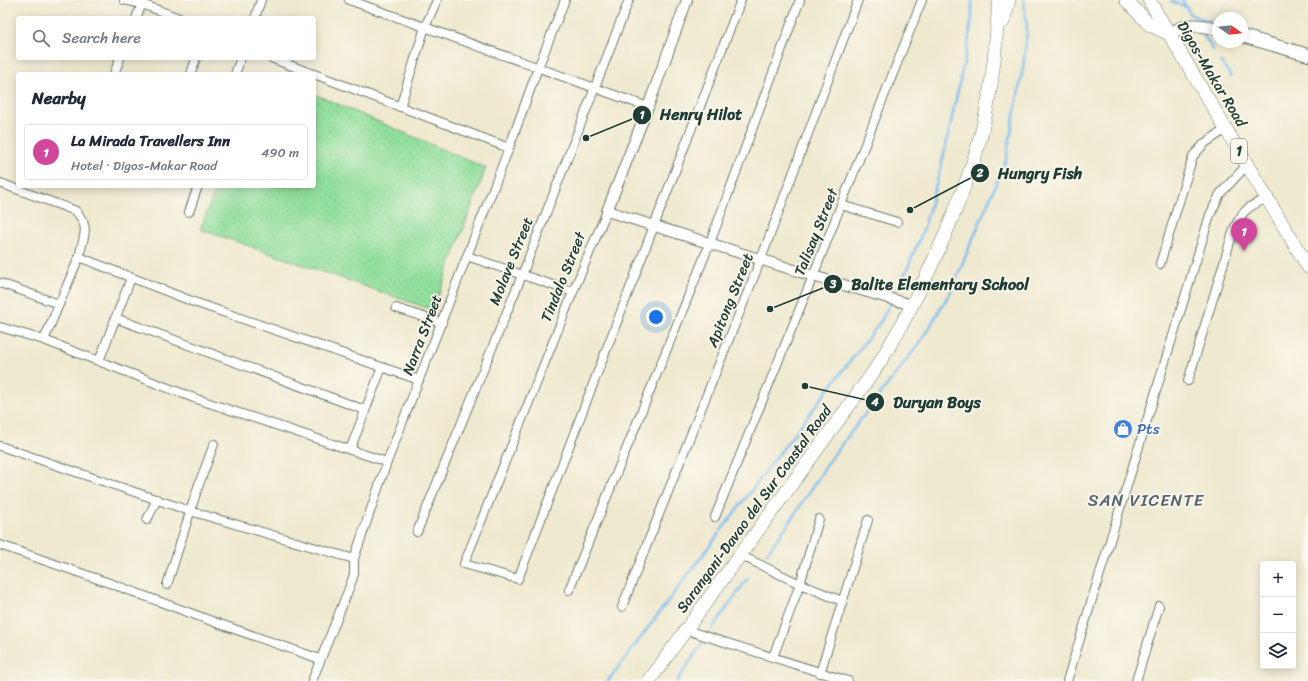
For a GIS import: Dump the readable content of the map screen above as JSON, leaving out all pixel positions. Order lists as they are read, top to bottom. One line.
{"streets":{"main road":["Digos-Makar Road","1","Sarangani-Davao del Sur Coastal Road"],"street":["Talisay Street","Molave Street","Tindalo Street","Apitong Street","Narra Street"]},"districts":["SAN VICENTE"],"places":{"other":["Henry Hilot","Hungry Fish","Balite Elementary School","Duryan Boys"],"shop":["Pts"]},"north":"right","page":{"search":"Search here","heading":"Nearby","list":[{"mark":"1","name":"La Mirada Travellers Inn","note":"Hotel · Digos-Makar Road","value":"490 m"}],"pins":"1","map_buttons":["+","−"]}}
